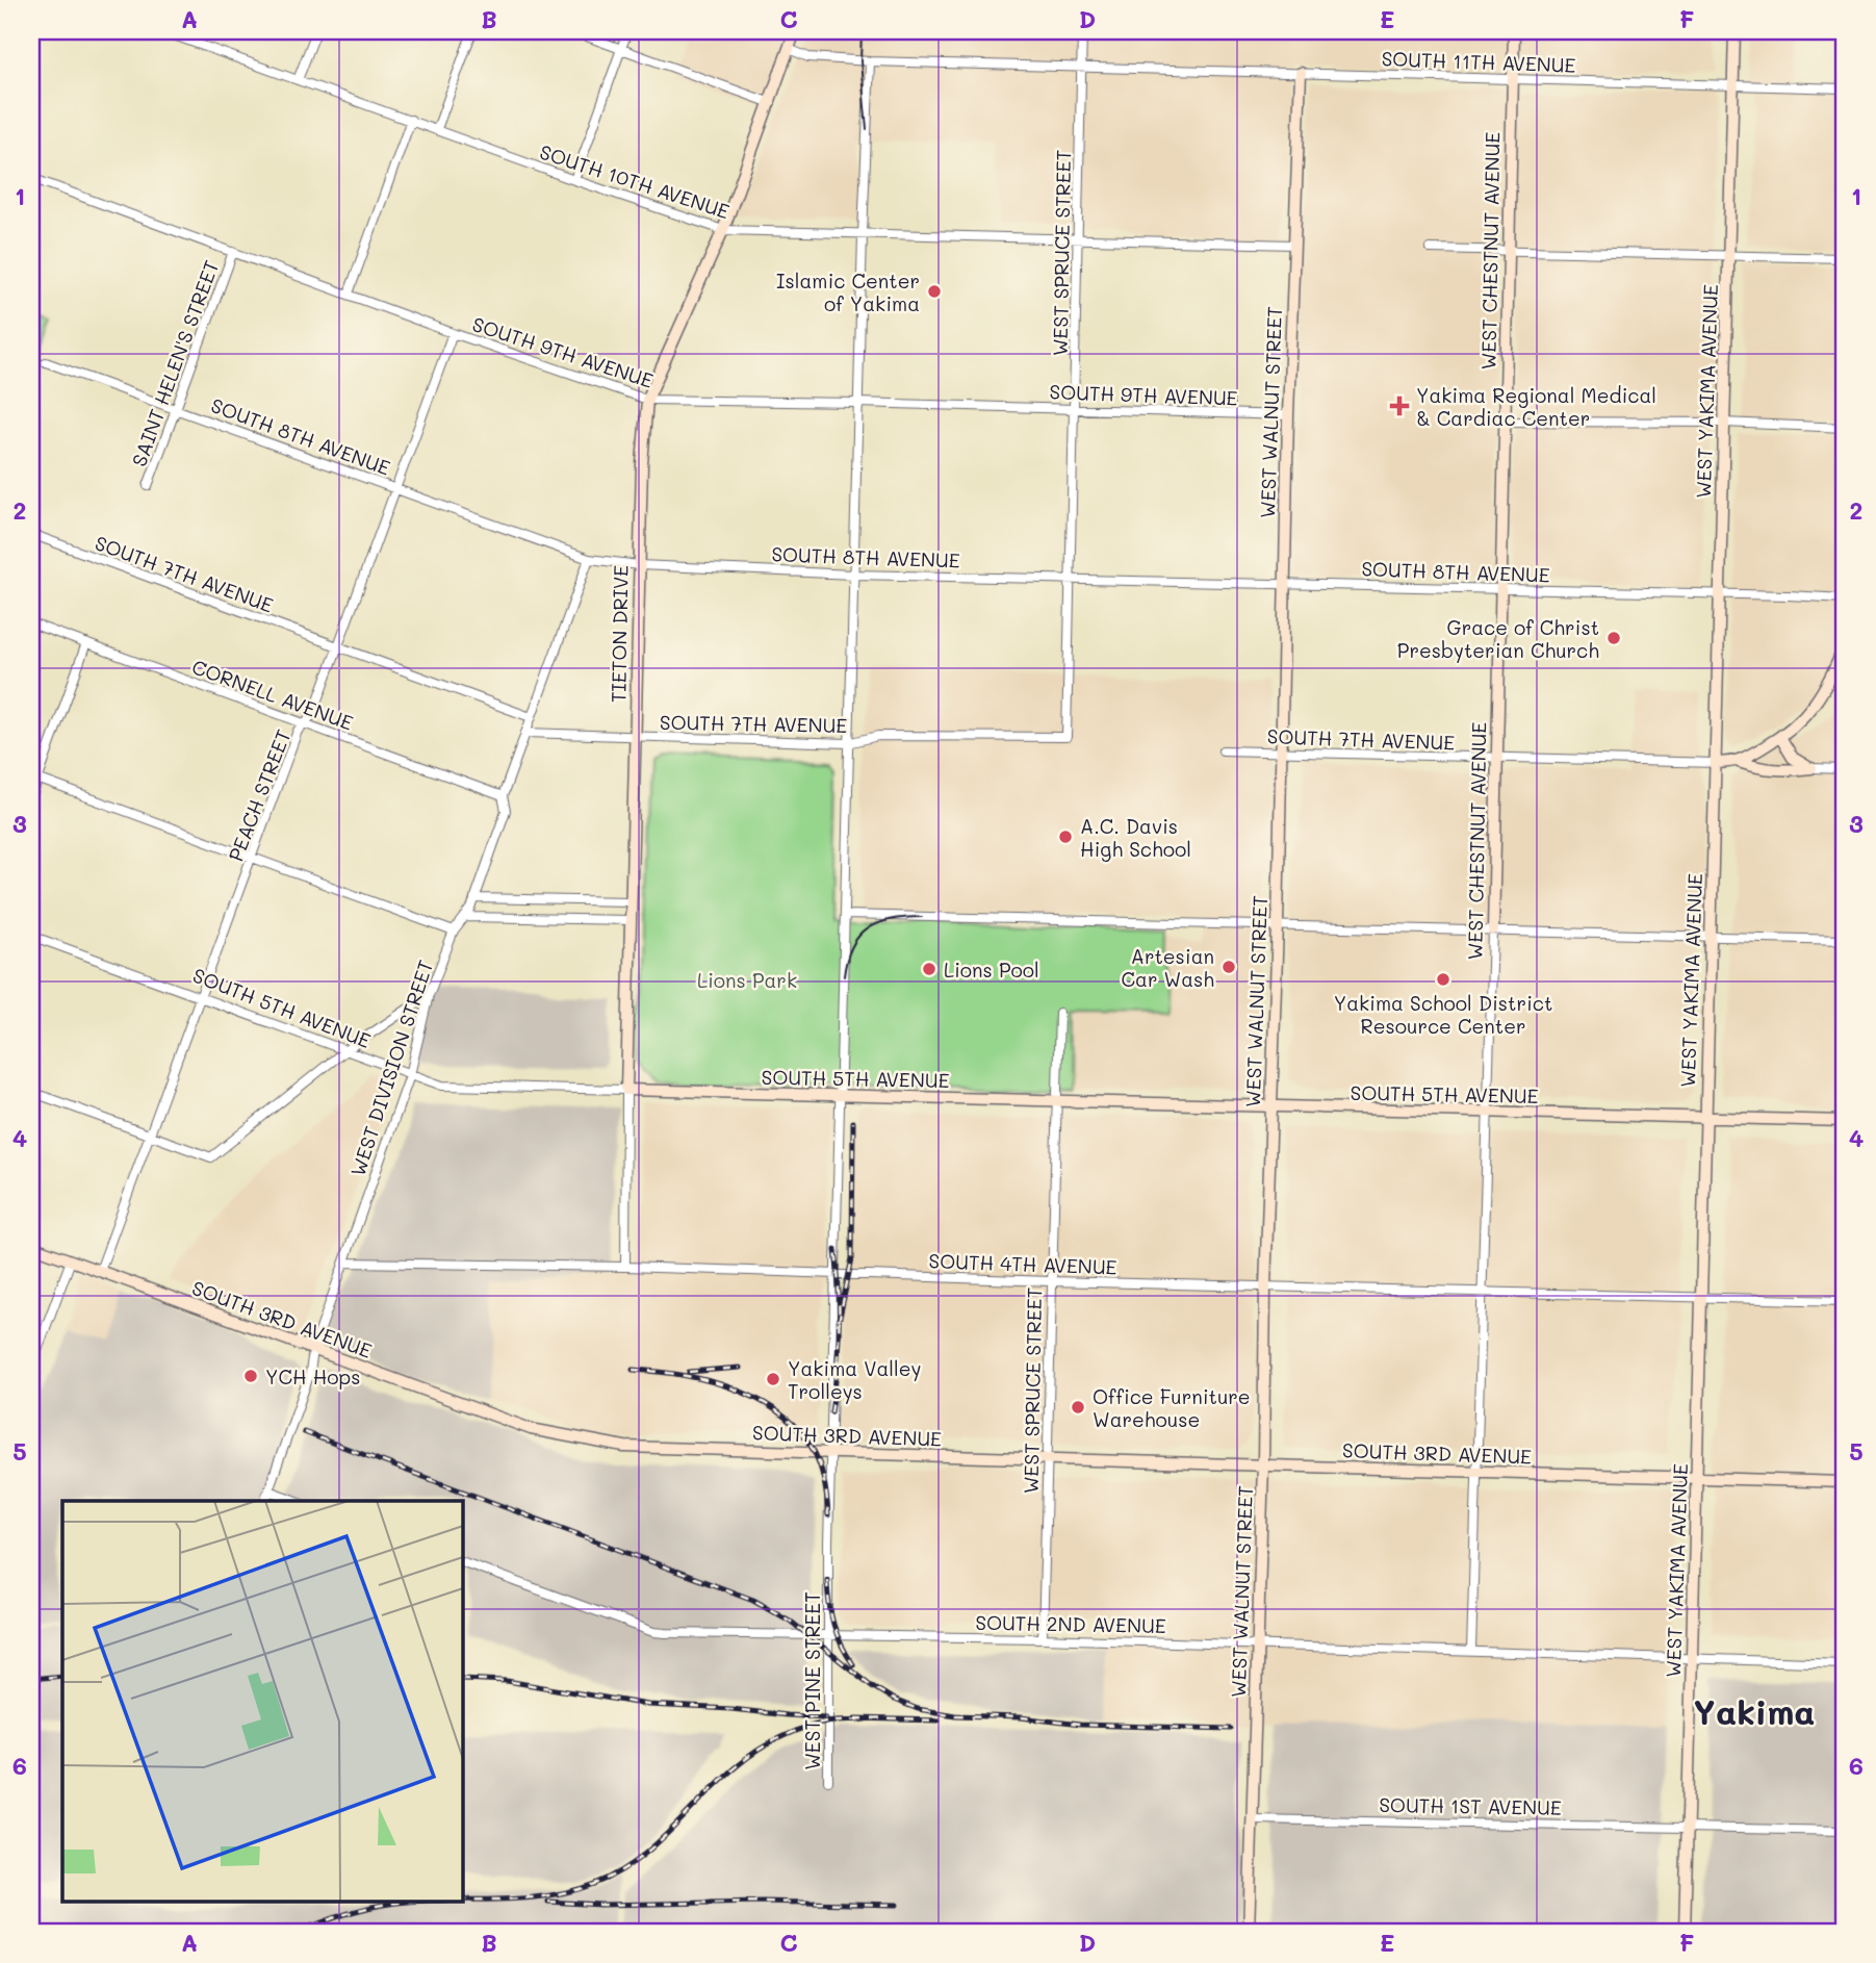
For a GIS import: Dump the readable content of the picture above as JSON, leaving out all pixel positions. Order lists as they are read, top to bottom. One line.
{"streets":{"street":["SOUTH 11TH AVENUE","SOUTH 10TH AVENUE","WEST CHESTNUT AVENUE","WEST SPRUCE STREET","SOUTH 9TH AVENUE","SAINT HELEN'S STREET","WEST YAKIMA AVENUE","WEST WALNUT STREET","SOUTH 8TH AVENUE","SOUTH 7TH AVENUE","TIETON DRIVE","CORNELL AVENUE","PEACH STREET","SOUTH 5TH AVENUE","WEST DIVISION STREET","SOUTH 4TH AVENUE","SOUTH 3RD AVENUE","SOUTH 2ND AVENUE","WEST PINE STREET","SOUTH 1ST AVENUE"]},"crossings":[["SOUTH 11TH AVENUE","WEST CHESTNUT AVENUE"],["SOUTH 11TH AVENUE","WEST SPRUCE STREET"],["SOUTH 11TH AVENUE","WEST YAKIMA AVENUE"],["SOUTH 11TH AVENUE","WEST WALNUT STREET"],["SOUTH 11TH AVENUE","TIETON DRIVE"],["SOUTH 11TH AVENUE","WEST PINE STREET"],["SOUTH 10TH AVENUE","WEST SPRUCE STREET"],["SOUTH 10TH AVENUE","WEST WALNUT STREET"],["SOUTH 10TH AVENUE","TIETON DRIVE"],["SOUTH 10TH AVENUE","WEST PINE STREET"],["WEST CHESTNUT AVENUE","SOUTH 8TH AVENUE"],["WEST CHESTNUT AVENUE","SOUTH 7TH AVENUE"],["WEST CHESTNUT AVENUE","SOUTH 5TH AVENUE"],["WEST CHESTNUT AVENUE","SOUTH 4TH AVENUE"],["WEST CHESTNUT AVENUE","SOUTH 3RD AVENUE"],["WEST CHESTNUT AVENUE","SOUTH 2ND AVENUE"],["WEST SPRUCE STREET","SOUTH 9TH AVENUE"],["WEST SPRUCE STREET","SOUTH 8TH AVENUE"],["WEST SPRUCE STREET","SOUTH 7TH AVENUE"],["WEST SPRUCE STREET","SOUTH 5TH AVENUE"],["WEST SPRUCE STREET","SOUTH 4TH AVENUE"],["WEST SPRUCE STREET","SOUTH 3RD AVENUE"],["WEST SPRUCE STREET","SOUTH 2ND AVENUE"],["SOUTH 9TH AVENUE","SAINT HELEN'S STREET"],["SOUTH 9TH AVENUE","WEST WALNUT STREET"],["SOUTH 9TH AVENUE","TIETON DRIVE"],["SOUTH 9TH AVENUE","PEACH STREET"],["SOUTH 9TH AVENUE","WEST PINE STREET"],["SAINT HELEN'S STREET","SOUTH 8TH AVENUE"],["WEST YAKIMA AVENUE","SOUTH 8TH AVENUE"],["WEST YAKIMA AVENUE","SOUTH 7TH AVENUE"],["WEST YAKIMA AVENUE","SOUTH 5TH AVENUE"],["WEST YAKIMA AVENUE","SOUTH 4TH AVENUE"],["WEST YAKIMA AVENUE","SOUTH 3RD AVENUE"],["WEST YAKIMA AVENUE","SOUTH 2ND AVENUE"],["WEST YAKIMA AVENUE","SOUTH 1ST AVENUE"],["WEST WALNUT STREET","SOUTH 8TH AVENUE"],["WEST WALNUT STREET","SOUTH 7TH AVENUE"],["WEST WALNUT STREET","SOUTH 5TH AVENUE"],["WEST WALNUT STREET","SOUTH 4TH AVENUE"],["WEST WALNUT STREET","SOUTH 3RD AVENUE"],["WEST WALNUT STREET","SOUTH 2ND AVENUE"],["WEST WALNUT STREET","SOUTH 1ST AVENUE"],["SOUTH 8TH AVENUE","TIETON DRIVE"],["SOUTH 8TH AVENUE","PEACH STREET"],["SOUTH 8TH AVENUE","WEST DIVISION STREET"],["SOUTH 8TH AVENUE","WEST PINE STREET"],["SOUTH 7TH AVENUE","TIETON DRIVE"],["SOUTH 7TH AVENUE","PEACH STREET"],["SOUTH 7TH AVENUE","WEST DIVISION STREET"],["SOUTH 7TH AVENUE","WEST PINE STREET"],["TIETON DRIVE","SOUTH 5TH AVENUE"],["TIETON DRIVE","SOUTH 4TH AVENUE"],["CORNELL AVENUE","PEACH STREET"],["CORNELL AVENUE","WEST DIVISION STREET"],["PEACH STREET","SOUTH 5TH AVENUE"],["PEACH STREET","SOUTH 3RD AVENUE"],["SOUTH 5TH AVENUE","WEST DIVISION STREET"],["SOUTH 5TH AVENUE","WEST PINE STREET"],["WEST DIVISION STREET","SOUTH 4TH AVENUE"],["WEST DIVISION STREET","SOUTH 3RD AVENUE"],["SOUTH 4TH AVENUE","WEST PINE STREET"],["SOUTH 3RD AVENUE","WEST PINE STREET"],["SOUTH 2ND AVENUE","WEST PINE STREET"]],"districts":["Yakima"],"parks":["Lions Park"],"places":{"other":["Islamic Center of Yakima","Grace of Christ Presbyterian Church","A.C. Davis High School","Artesian Car Wash","Lions Pool","Yakima School District Resource Center","YCH Hops","Yakima Valley Trolleys","Office Furniture Warehouse"],"health":["Yakima Regional Medical & Cardiac Center"]},"grid":{"columns":["A","B","C","D","E","F"],"rows":["1","2","3","4","5","6"]}}
